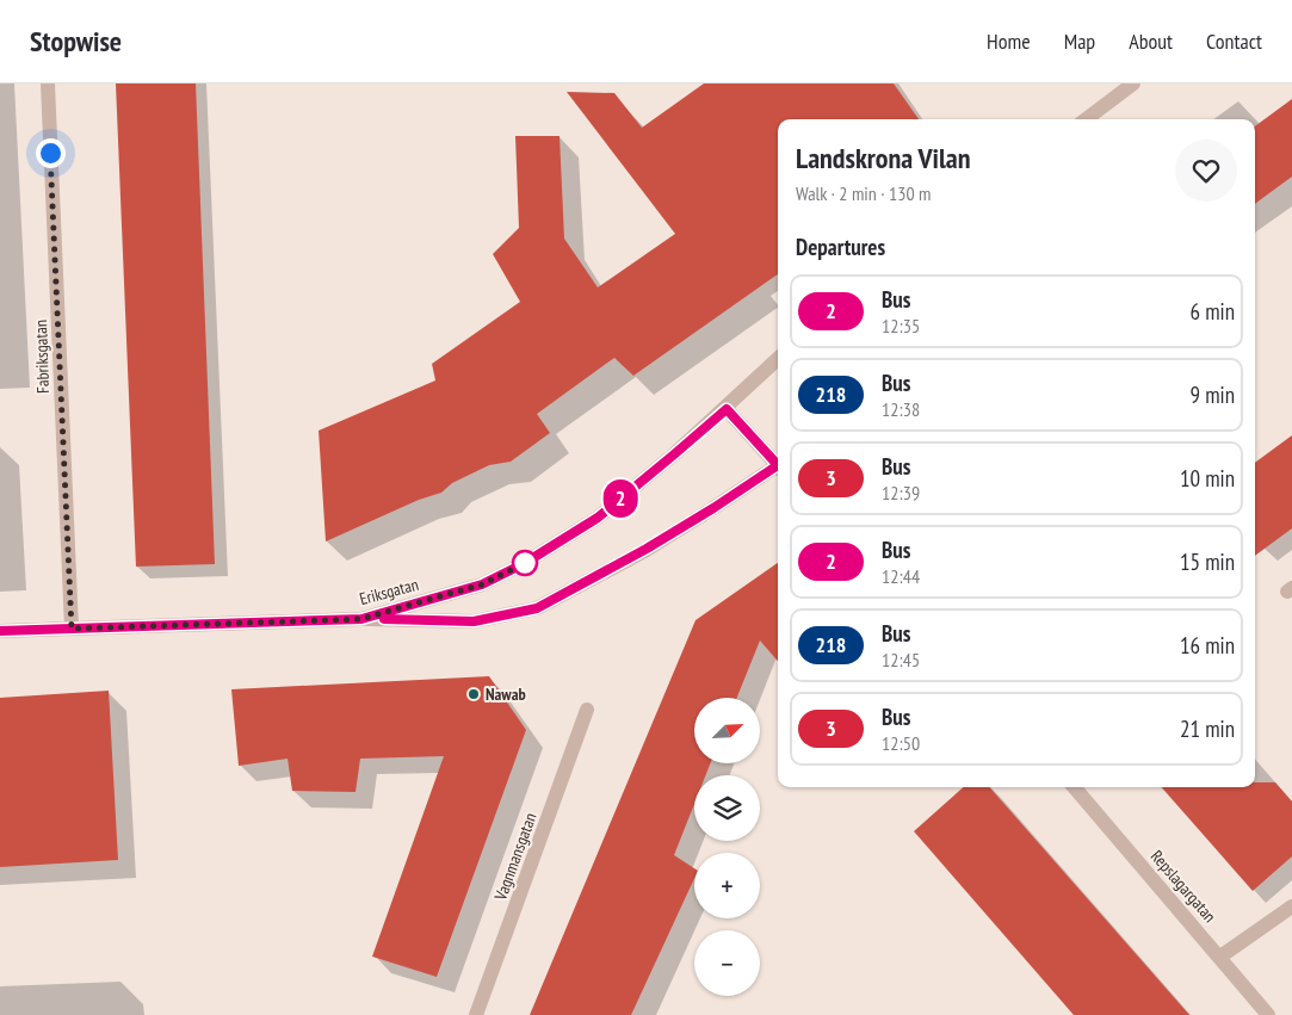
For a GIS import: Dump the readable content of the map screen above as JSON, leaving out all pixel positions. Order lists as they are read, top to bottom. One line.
{"streets":{"street":["Fabriksgatan","Eriksgatan","Vagnmansgatan","Repslagargatan"]},"crossings":[["Fabriksgatan","Eriksgatan"]],"places":["Nawab"],"lines":["bus line 2"],"north":"top right","page":{"header":"Stopwise","nav":["Home","Map","About","Contact"],"on_map":"2","heading":[["Landskrona Vilan","Walk · 2 min · 130 m"],"Departures"],"list":[{"mark":"2","name":"Bus","note":"12:35","value":"6 min"},{"mark":"218","name":"Bus","note":"12:38","value":"9 min"},{"mark":"3","name":"Bus","note":"12:39","value":"10 min"},{"mark":"2","name":"Bus","note":"12:44","value":"15 min"},{"mark":"218","name":"Bus","note":"12:45","value":"16 min"},{"mark":"3","name":"Bus","note":"12:50","value":"21 min"}],"map_buttons":["+","−"]}}
